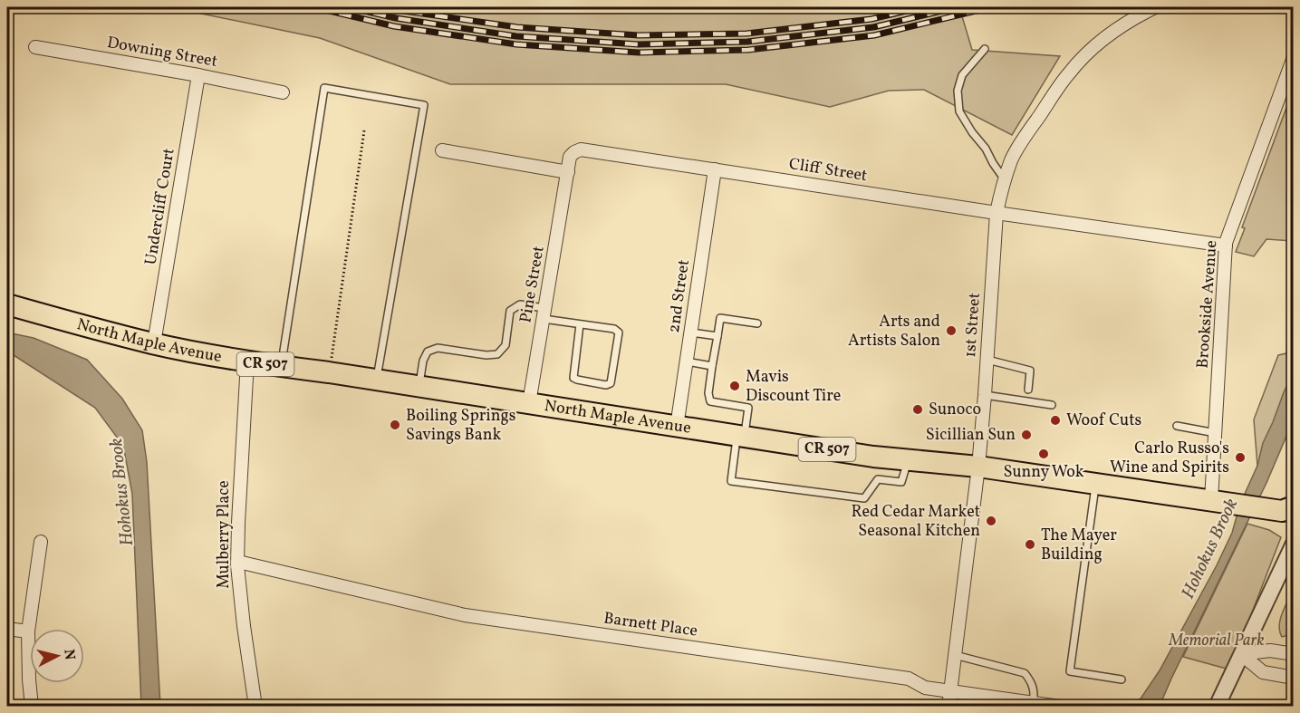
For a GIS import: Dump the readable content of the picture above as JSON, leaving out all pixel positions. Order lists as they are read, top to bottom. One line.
{"streets":{"main road":["North Maple Avenue","CR 507"],"street":["Downing Street","Cliff Street","Undercliff Court","Pine Street","2nd Street","Brookside Avenue","1st Street","Mulberry Place","Barnett Place"]},"crossings":[["Downing Street","Undercliff Court"],["Cliff Street","Pine Street"],["Cliff Street","2nd Street"],["Cliff Street","Brookside Avenue"],["Cliff Street","1st Street"],["Undercliff Court","North Maple Avenue"],["Pine Street","North Maple Avenue"],["2nd Street","North Maple Avenue"],["Brookside Avenue","North Maple Avenue"],["1st Street","North Maple Avenue"],["1st Street","Barnett Place"],["North Maple Avenue","Mulberry Place"],["Mulberry Place","Barnett Place"]],"water":["Hohokus Brook"],"parks":["Memorial Park"],"places":["Arts and Artists Salon","Mavis Discount Tire","Sunoco","Woof Cuts","Boiling Springs Savings Bank","Sicillian Sun","Sunny Wok","Carlo Russo's Wine and Spirits","Red Cedar Market Seasonal Kitchen","The Mayer Building"],"north":"right"}
